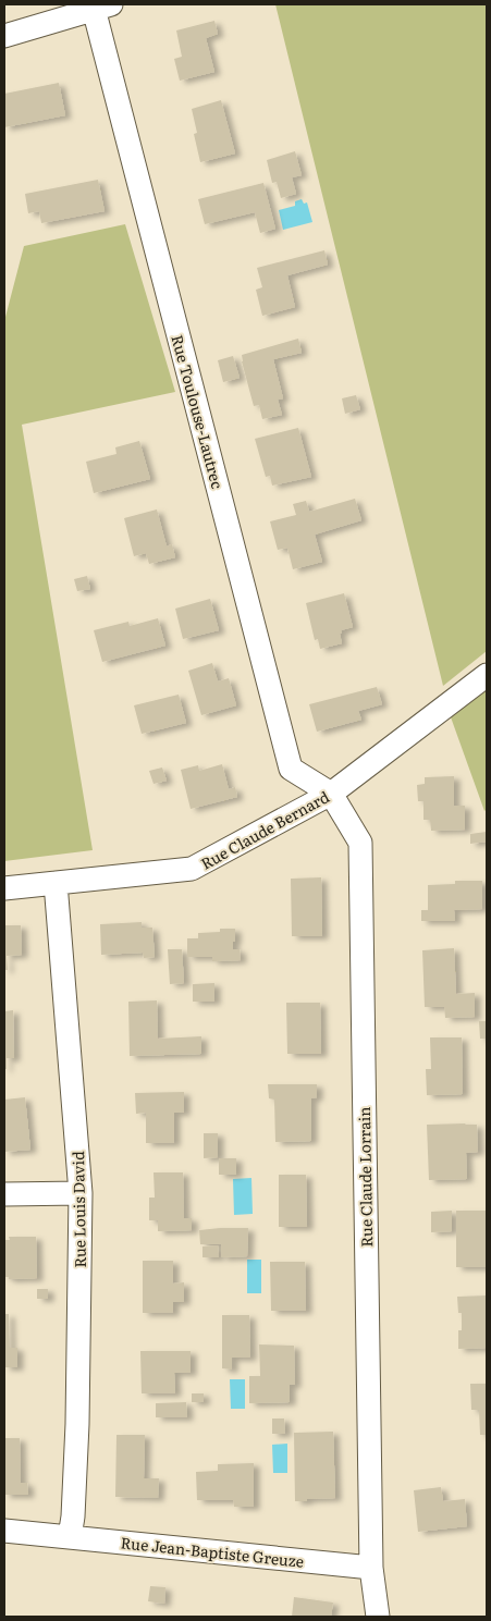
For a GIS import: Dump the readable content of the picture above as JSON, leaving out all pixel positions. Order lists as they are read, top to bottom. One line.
{"streets":{"street":["Rue Toulouse-Lautrec","Rue Claude Bernard","Rue Claude Lorrain","Rue Louis David","Rue Jean-Baptiste Greuze"]},"crossings":[["Rue Toulouse-Lautrec","Rue Claude Bernard"],["Rue Toulouse-Lautrec","Rue Claude Lorrain"],["Rue Claude Bernard","Rue Claude Lorrain"],["Rue Claude Bernard","Rue Louis David"],["Rue Claude Lorrain","Rue Jean-Baptiste Greuze"],["Rue Louis David","Rue Jean-Baptiste Greuze"]]}
